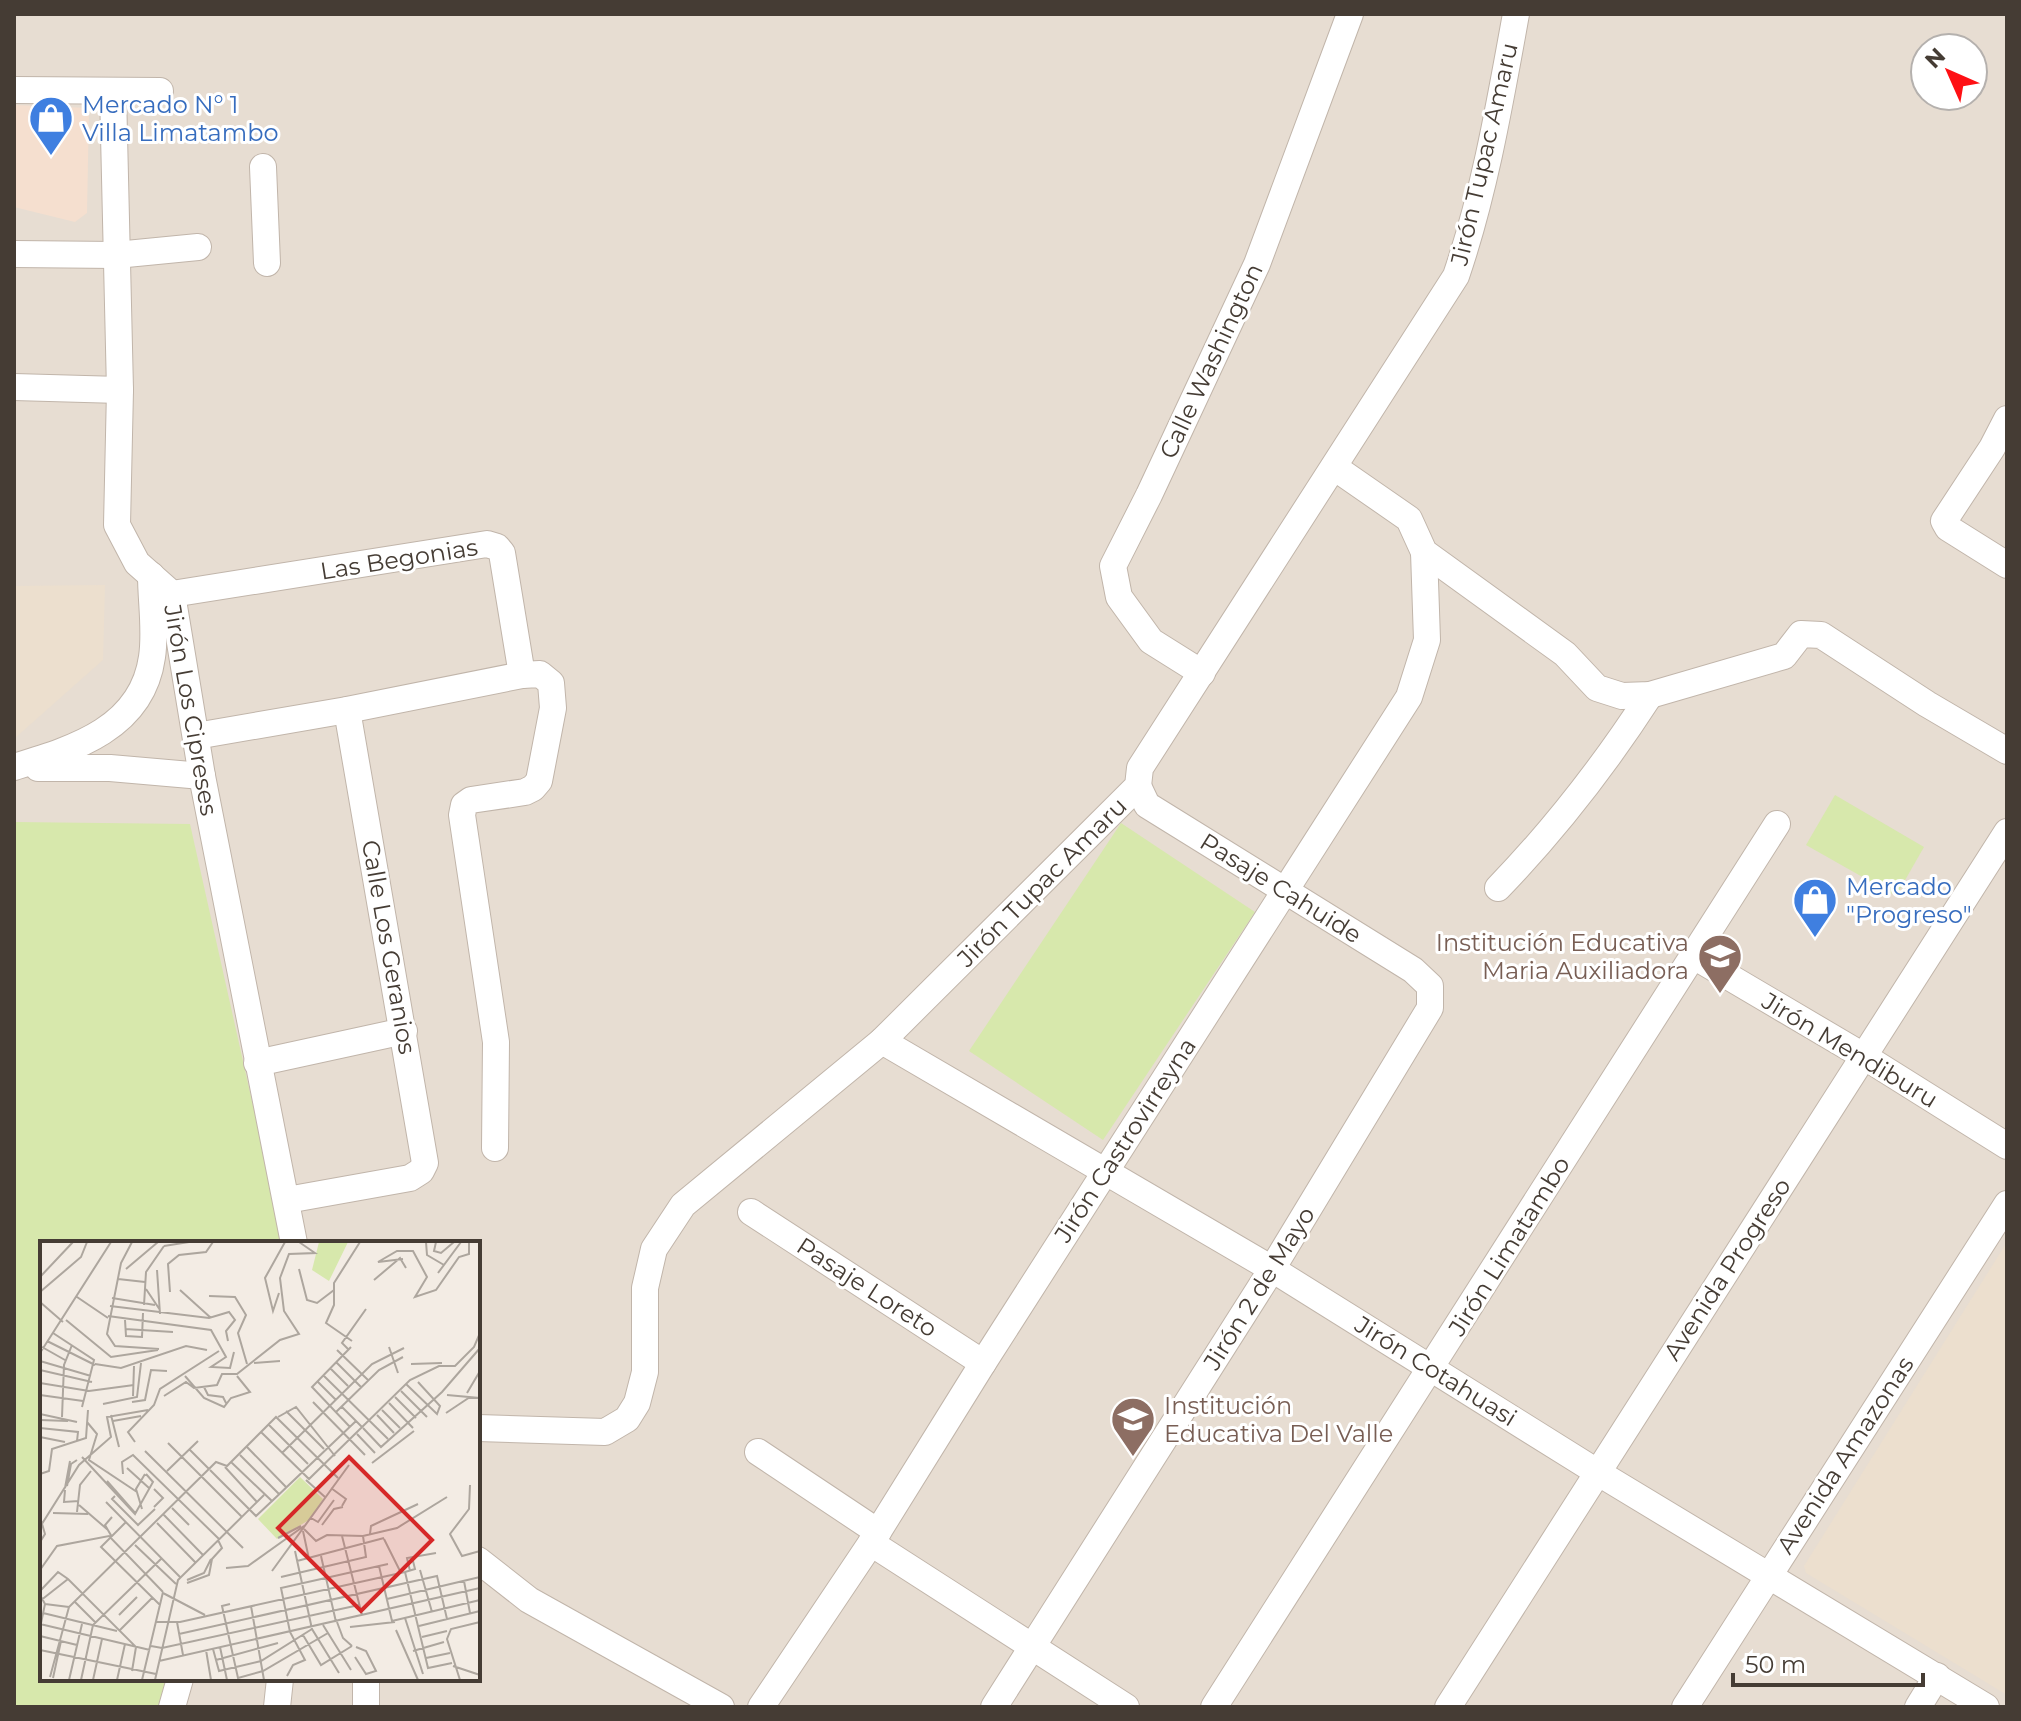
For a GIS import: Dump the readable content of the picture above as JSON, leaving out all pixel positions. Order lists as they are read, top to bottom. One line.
{"streets":{"street":["Jirón Tupac Amaru","Calle Washington","Las Begonias","Jirón Los Cipreses","Pasaje Cahuide","Calle Los Geranios","Jirón Mendiburu","Jirón Castrovirreyna","Jirón Limatambo","Avenida Progreso","Pasaje Loreto","Jirón 2 de Mayo","Jirón Cotahuasi","Avenida Amazonas"]},"crossings":[["Jirón Tupac Amaru","Calle Washington"],["Jirón Tupac Amaru","Pasaje Cahuide"],["Jirón Tupac Amaru","Jirón Cotahuasi"],["Las Begonias","Jirón Los Cipreses"],["Jirón Los Cipreses","Calle Los Geranios"],["Pasaje Cahuide","Jirón Castrovirreyna"],["Pasaje Cahuide","Jirón 2 de Mayo"],["Jirón Mendiburu","Jirón Limatambo"],["Jirón Mendiburu","Avenida Progreso"],["Jirón Castrovirreyna","Pasaje Loreto"],["Jirón Castrovirreyna","Jirón Cotahuasi"],["Jirón Limatambo","Jirón Cotahuasi"],["Avenida Progreso","Jirón Cotahuasi"],["Jirón 2 de Mayo","Jirón Cotahuasi"],["Jirón Cotahuasi","Avenida Amazonas"]],"places":{"shop":["Mercado N° 1 Villa Limatambo","Mercado \"Progreso\""],"school or university":["Institución Educativa Maria Auxiliadora","Institución Educativa Del Valle"]},"scale_bar":"50 m","north":"top left"}
